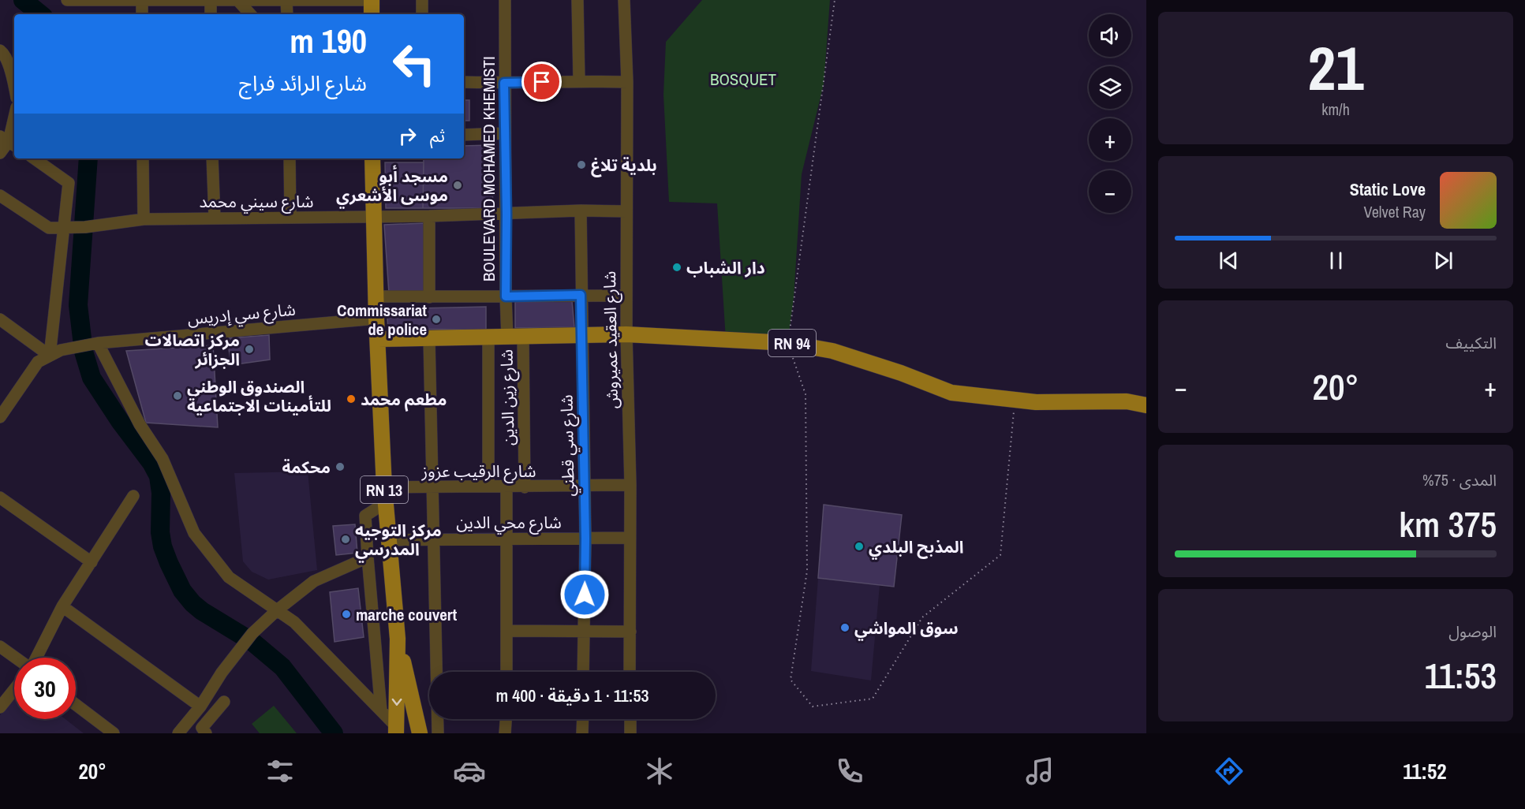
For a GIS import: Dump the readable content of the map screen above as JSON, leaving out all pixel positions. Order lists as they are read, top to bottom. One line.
{"streets":{"main road":["RN 94","RN 13"],"street":["BOULEVARD MOHAMED KHEMISTI","شارع سيني محمد","شارع سي إدريس","شارع العقيد عميروش","شارع زين الدين","شارع سي قطني","شارع الرقيب عزوز","شارع محي الدين"]},"crossings":[["BOULEVARD MOHAMED KHEMISTI","شارع سيني محمد"],["BOULEVARD MOHAMED KHEMISTI","RN 94"],["شارع سيني محمد","شارع العقيد عميروش"],["شارع سيني محمد","شارع سي قطني"],["شارع سيني محمد","RN 13"],["شارع سي إدريس","RN 13"],["شارع العقيد عميروش","RN 94"],["شارع العقيد عميروش","شارع الرقيب عزوز"],["شارع العقيد عميروش","شارع محي الدين"],["RN 94","شارع زين الدين"],["RN 94","شارع سي قطني"],["RN 94","RN 13"],["شارع زين الدين","شارع الرقيب عزوز"],["شارع سي قطني","شارع الرقيب عزوز"],["شارع سي قطني","شارع محي الدين"],["شارع الرقيب عزوز","RN 13"],["RN 13","شارع محي الدين"]],"parks":["BOSQUET"],"places":["بلدية تلاغ","مسجد أبو موسى الأشعري","دار الشباب","Commissariat de police","مركز اتصالات الجزائر","الصندوق الوطني للتأمينات الاجتماعية","مطعم محمد","محكمة","مركز التوجيه المدرسي","المذبح البلدي","marche couvert","سوق المواشي"],"page":{"tile":[["21","km/h"],"التكييف",["المدى · 75%","375 km"],["الوصول","11:53"]],"map_buttons":["+","−"],"turn":["190 m","شارع الرائد فراج"],"then":"ثم","song":["Static Love","Velvet Ray"],"heat":["−","20°","+"],"limit":"30","trip":"11:53 · 1 دقيقة · 400 m","tabs":["11:52","20°"]}}
